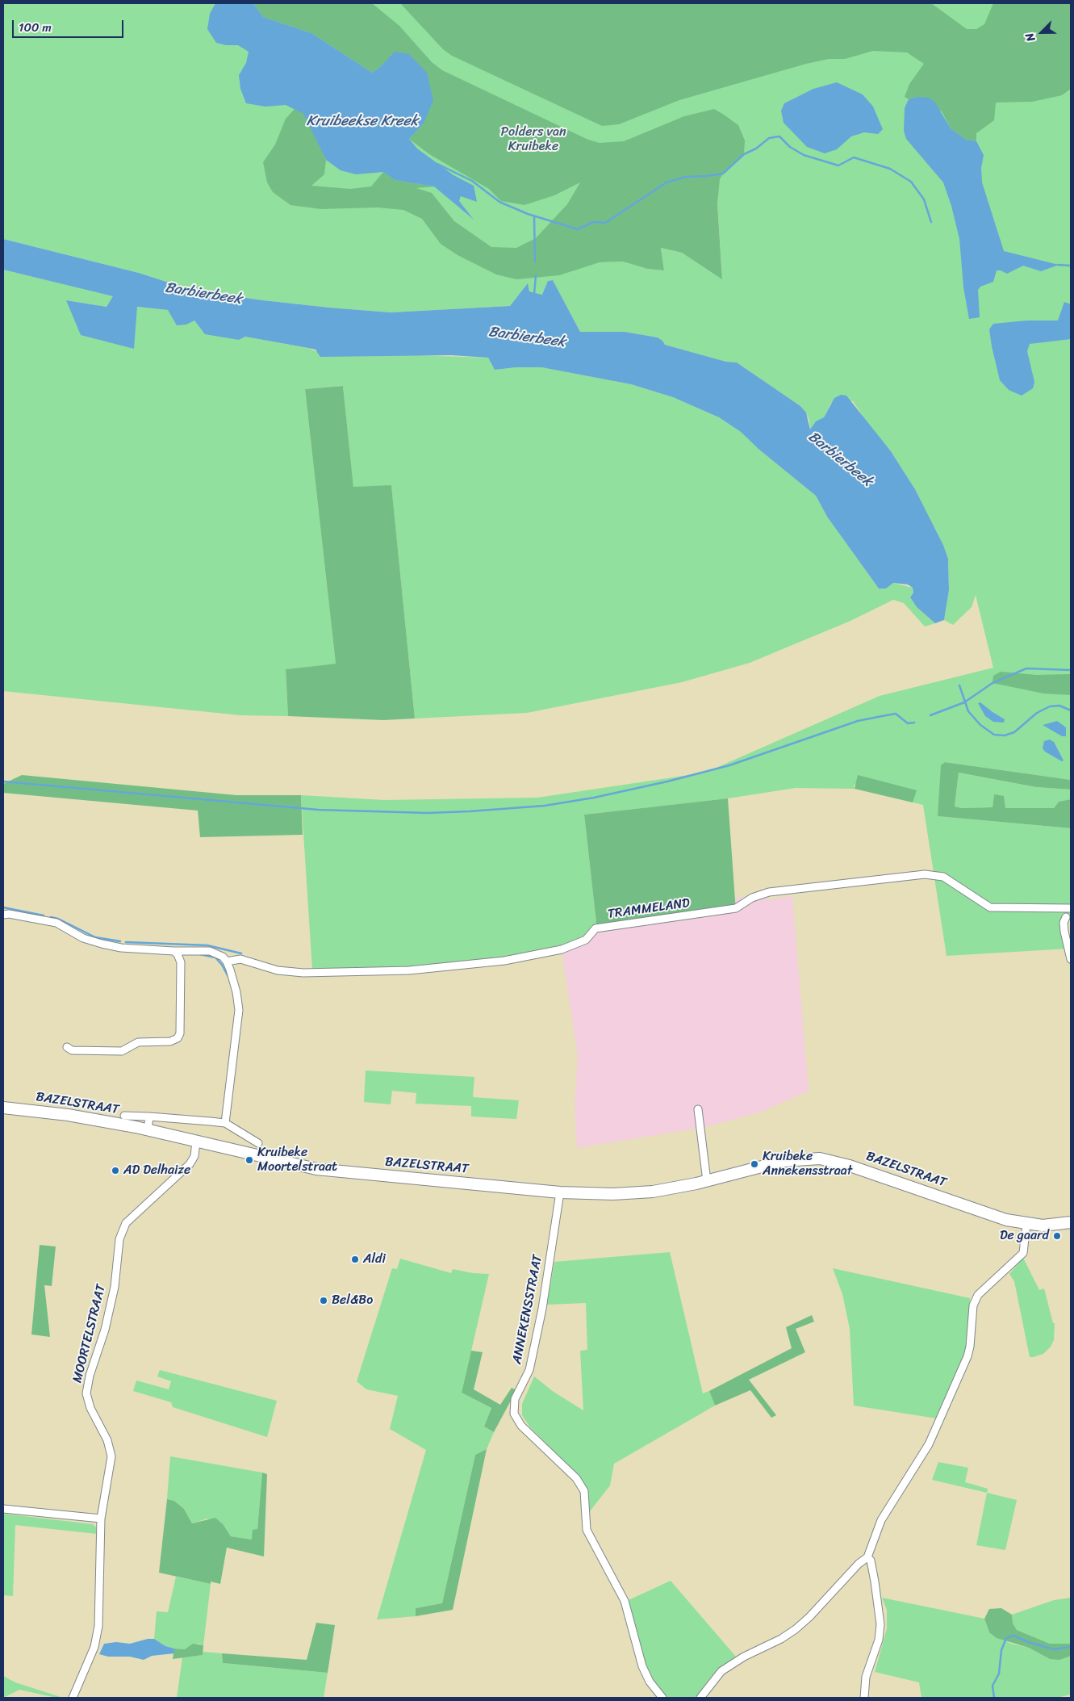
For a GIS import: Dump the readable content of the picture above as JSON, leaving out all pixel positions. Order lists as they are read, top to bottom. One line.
{"streets":{"main road":["BAZELSTRAAT"],"street":["TRAMMELAND","ANNEKENSSTRAAT","MOORTELSTRAAT"]},"crossings":[["BAZELSTRAAT","ANNEKENSSTRAAT"],["BAZELSTRAAT","MOORTELSTRAAT"]],"water":["Kruibeekse Kreek","Barbierbeek"],"parks":["Polders van Kruibeke"],"places":["Kruibeke Moortelstraat","Kruibeke Annekensstraat","AD Delhaize","De gaard","Aldi","Bel&Bo"],"scale_bar":"100 m","north":"bottom left"}
